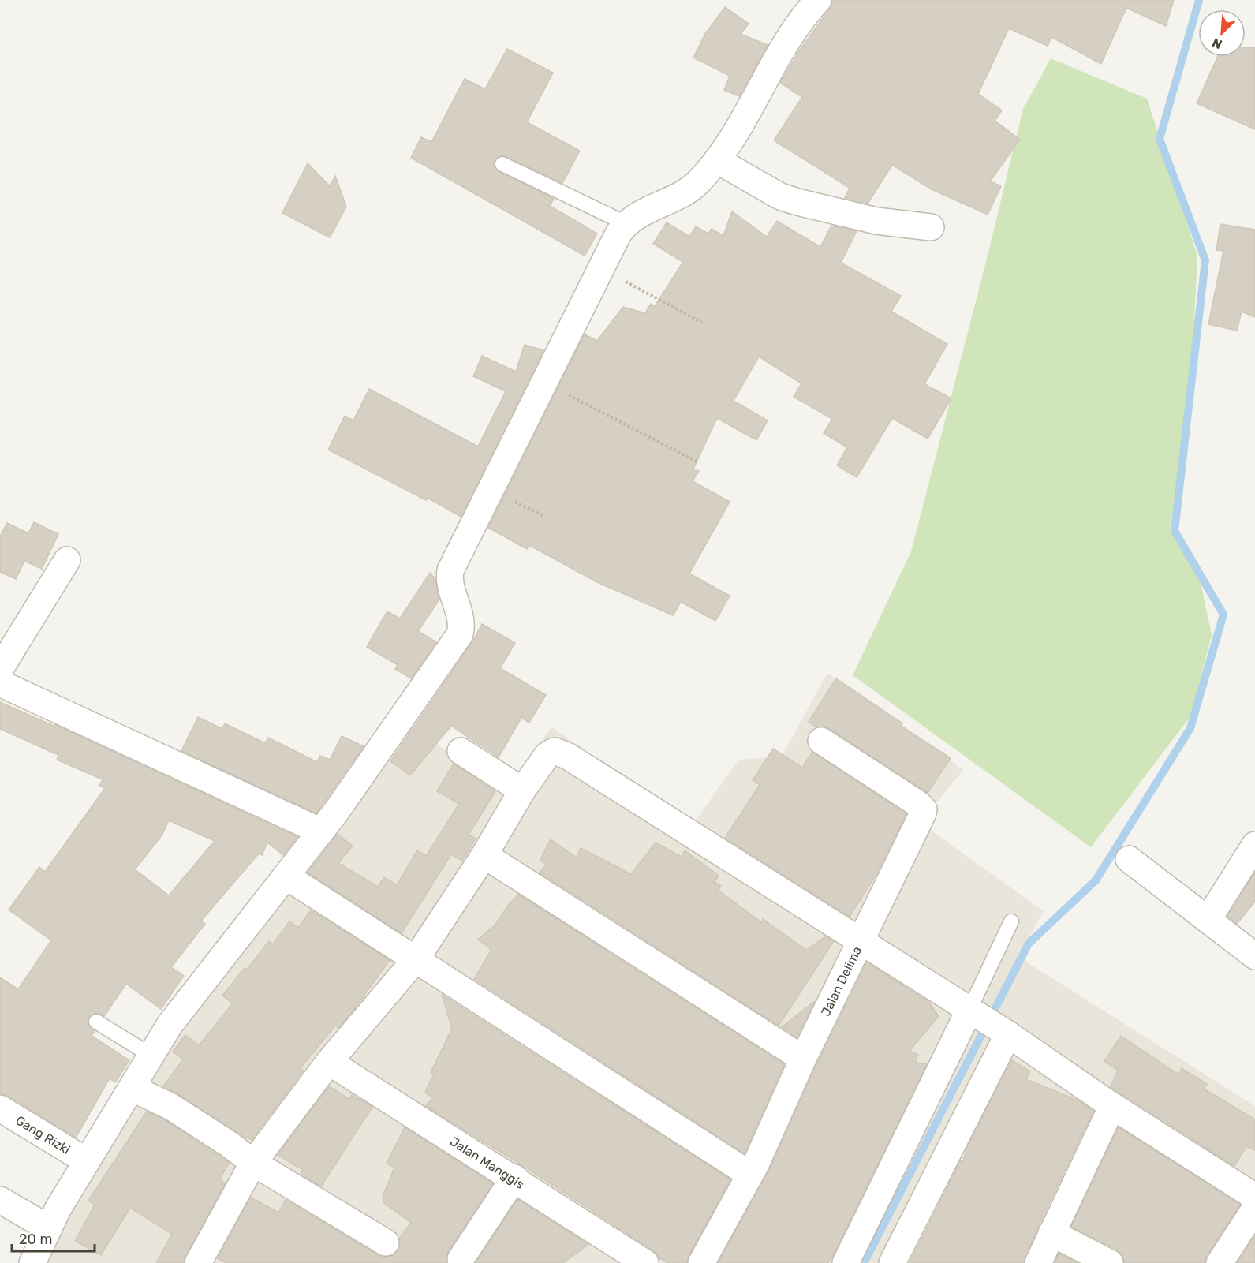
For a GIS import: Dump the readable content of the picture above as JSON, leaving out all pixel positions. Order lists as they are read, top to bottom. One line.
{"streets":{"street":["Jalan Delima","Gang Rizki","Jalan Manggis"]},"scale_bar":"20 m","north":"bottom left"}
